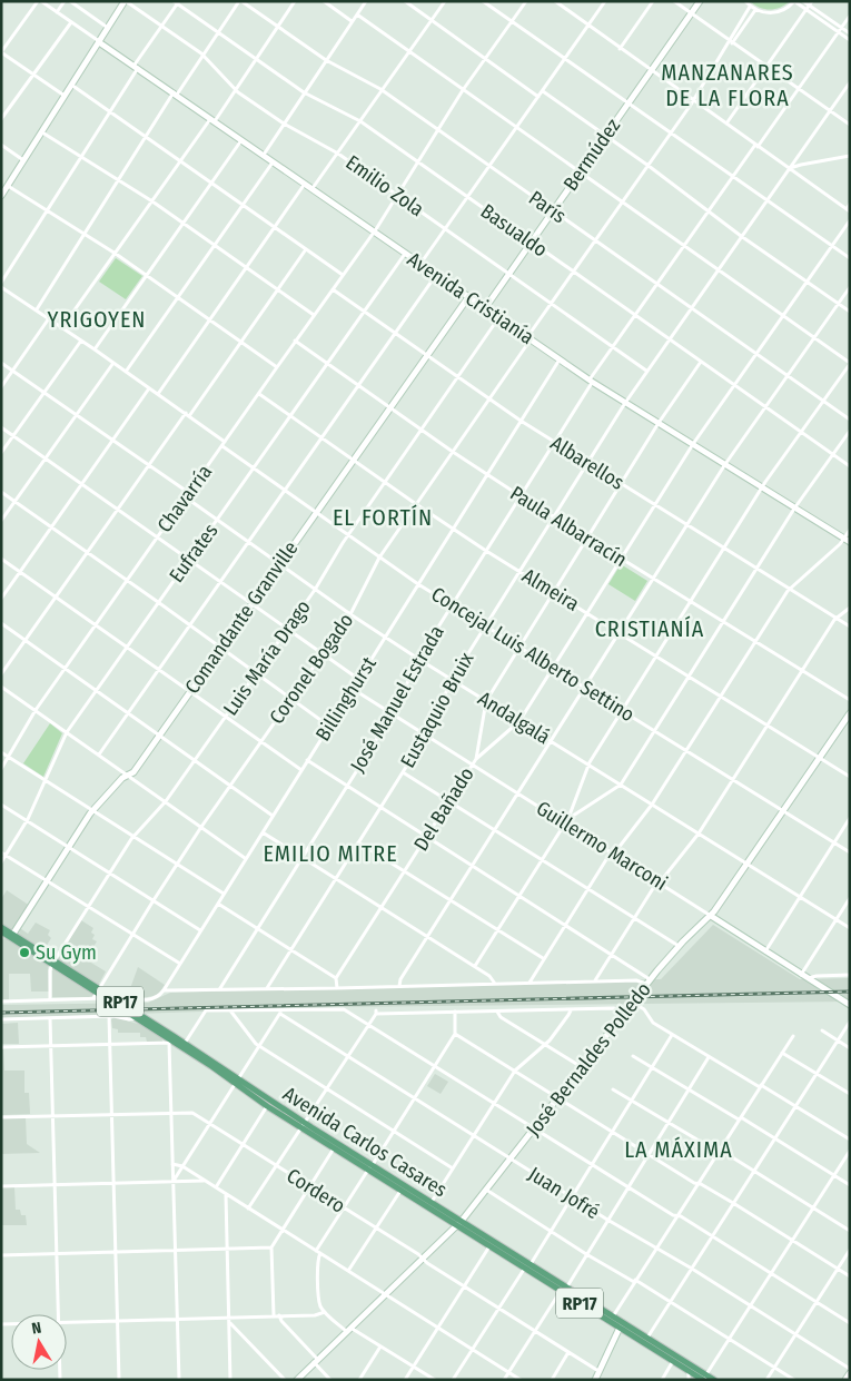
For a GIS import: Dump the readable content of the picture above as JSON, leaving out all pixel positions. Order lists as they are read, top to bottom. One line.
{"streets":{"main road":["RP17","Avenida Carlos Casares"],"street":["Bermúdez","Emilio Zola","París","Basualdo","Avenida Cristianía","Albarellos","Chavarría","Paula Albarracín","Eufrates","Almeira","Comandante Granville","Concejal Luis Alberto Settino","Luis María Drago","Coronel Bogado","Billinghurst","José Manuel Estrada","Eustaquio Bruix","Andalgalá","Del Bañado","Guillermo Marconi","José Bernaldes Polledo","Cordero","Juan Jofré"]},"crossings":[["Bermúdez","Emilio Zola"],["Bermúdez","París"],["Bermúdez","Basualdo"],["Bermúdez","Avenida Cristianía"],["Emilio Zola","Chavarría"],["Emilio Zola","Coronel Bogado"],["Emilio Zola","José Manuel Estrada"],["Emilio Zola","Eustaquio Bruix"],["París","Chavarría"],["París","Coronel Bogado"],["París","José Manuel Estrada"],["París","Eustaquio Bruix"],["Basualdo","Chavarría"],["Basualdo","Coronel Bogado"],["Basualdo","José Manuel Estrada"],["Basualdo","Eustaquio Bruix"],["Basualdo","Del Bañado"],["Avenida Cristianía","Chavarría"],["Avenida Cristianía","Eufrates"],["Avenida Cristianía","Comandante Granville"],["Avenida Cristianía","Luis María Drago"],["Avenida Cristianía","Coronel Bogado"],["Avenida Cristianía","Billinghurst"],["Avenida Cristianía","José Manuel Estrada"],["Avenida Cristianía","Eustaquio Bruix"],["Avenida Cristianía","Del Bañado"],["Albarellos","Chavarría"],["Albarellos","Eufrates"],["Albarellos","Comandante Granville"],["Albarellos","Luis María Drago"],["Albarellos","Coronel Bogado"],["Albarellos","Billinghurst"],["Albarellos","José Manuel Estrada"],["Albarellos","Eustaquio Bruix"],["Albarellos","Del Bañado"],["Chavarría","Paula Albarracín"],["Chavarría","Almeira"],["Chavarría","Concejal Luis Alberto Settino"],["Chavarría","Andalgalá"],["Paula Albarracín","Eufrates"],["Paula Albarracín","Comandante Granville"],["Paula Albarracín","Luis María Drago"],["Paula Albarracín","Coronel Bogado"],["Paula Albarracín","Billinghurst"],["Paula Albarracín","José Manuel Estrada"],["Paula Albarracín","Eustaquio Bruix"],["Paula Albarracín","Del Bañado"],["Eufrates","Almeira"],["Eufrates","Concejal Luis Alberto Settino"],["Eufrates","Andalgalá"],["Almeira","Comandante Granville"],["Almeira","Luis María Drago"],["Almeira","Coronel Bogado"],["Almeira","Billinghurst"],["Almeira","José Manuel Estrada"],["Almeira","Eustaquio Bruix"],["Almeira","Del Bañado"],["Almeira","José Bernaldes Polledo"],["Comandante Granville","Concejal Luis Alberto Settino"],["Comandante Granville","Andalgalá"],["Comandante Granville","Avenida Carlos Casares"],["Concejal Luis Alberto Settino","Luis María Drago"],["Concejal Luis Alberto Settino","Coronel Bogado"],["Concejal Luis Alberto Settino","Billinghurst"],["Concejal Luis Alberto Settino","José Manuel Estrada"],["Concejal Luis Alberto Settino","Eustaquio Bruix"],["Concejal Luis Alberto Settino","Del Bañado"],["Concejal Luis Alberto Settino","José Bernaldes Polledo"],["Luis María Drago","Andalgalá"],["Luis María Drago","Avenida Carlos Casares"],["Coronel Bogado","Andalgalá"],["Coronel Bogado","Avenida Carlos Casares"],["Billinghurst","Andalgalá"],["Billinghurst","Guillermo Marconi"],["José Manuel Estrada","Andalgalá"],["José Manuel Estrada","Guillermo Marconi"],["Eustaquio Bruix","Andalgalá"],["Eustaquio Bruix","Guillermo Marconi"],["Andalgalá","Del Bañado"],["Andalgalá","José Bernaldes Polledo"],["Del Bañado","Guillermo Marconi"],["Guillermo Marconi","José Bernaldes Polledo"],["José Bernaldes Polledo","Avenida Carlos Casares"],["José Bernaldes Polledo","Cordero"],["José Bernaldes Polledo","Juan Jofré"]],"districts":["MANZANARES DE LA FLORA","YRIGOYEN","EL FORTÍN","CRISTIANÍA","EMILIO MITRE","LA MÁXIMA"],"places":["Su Gym"],"north":"top"}
